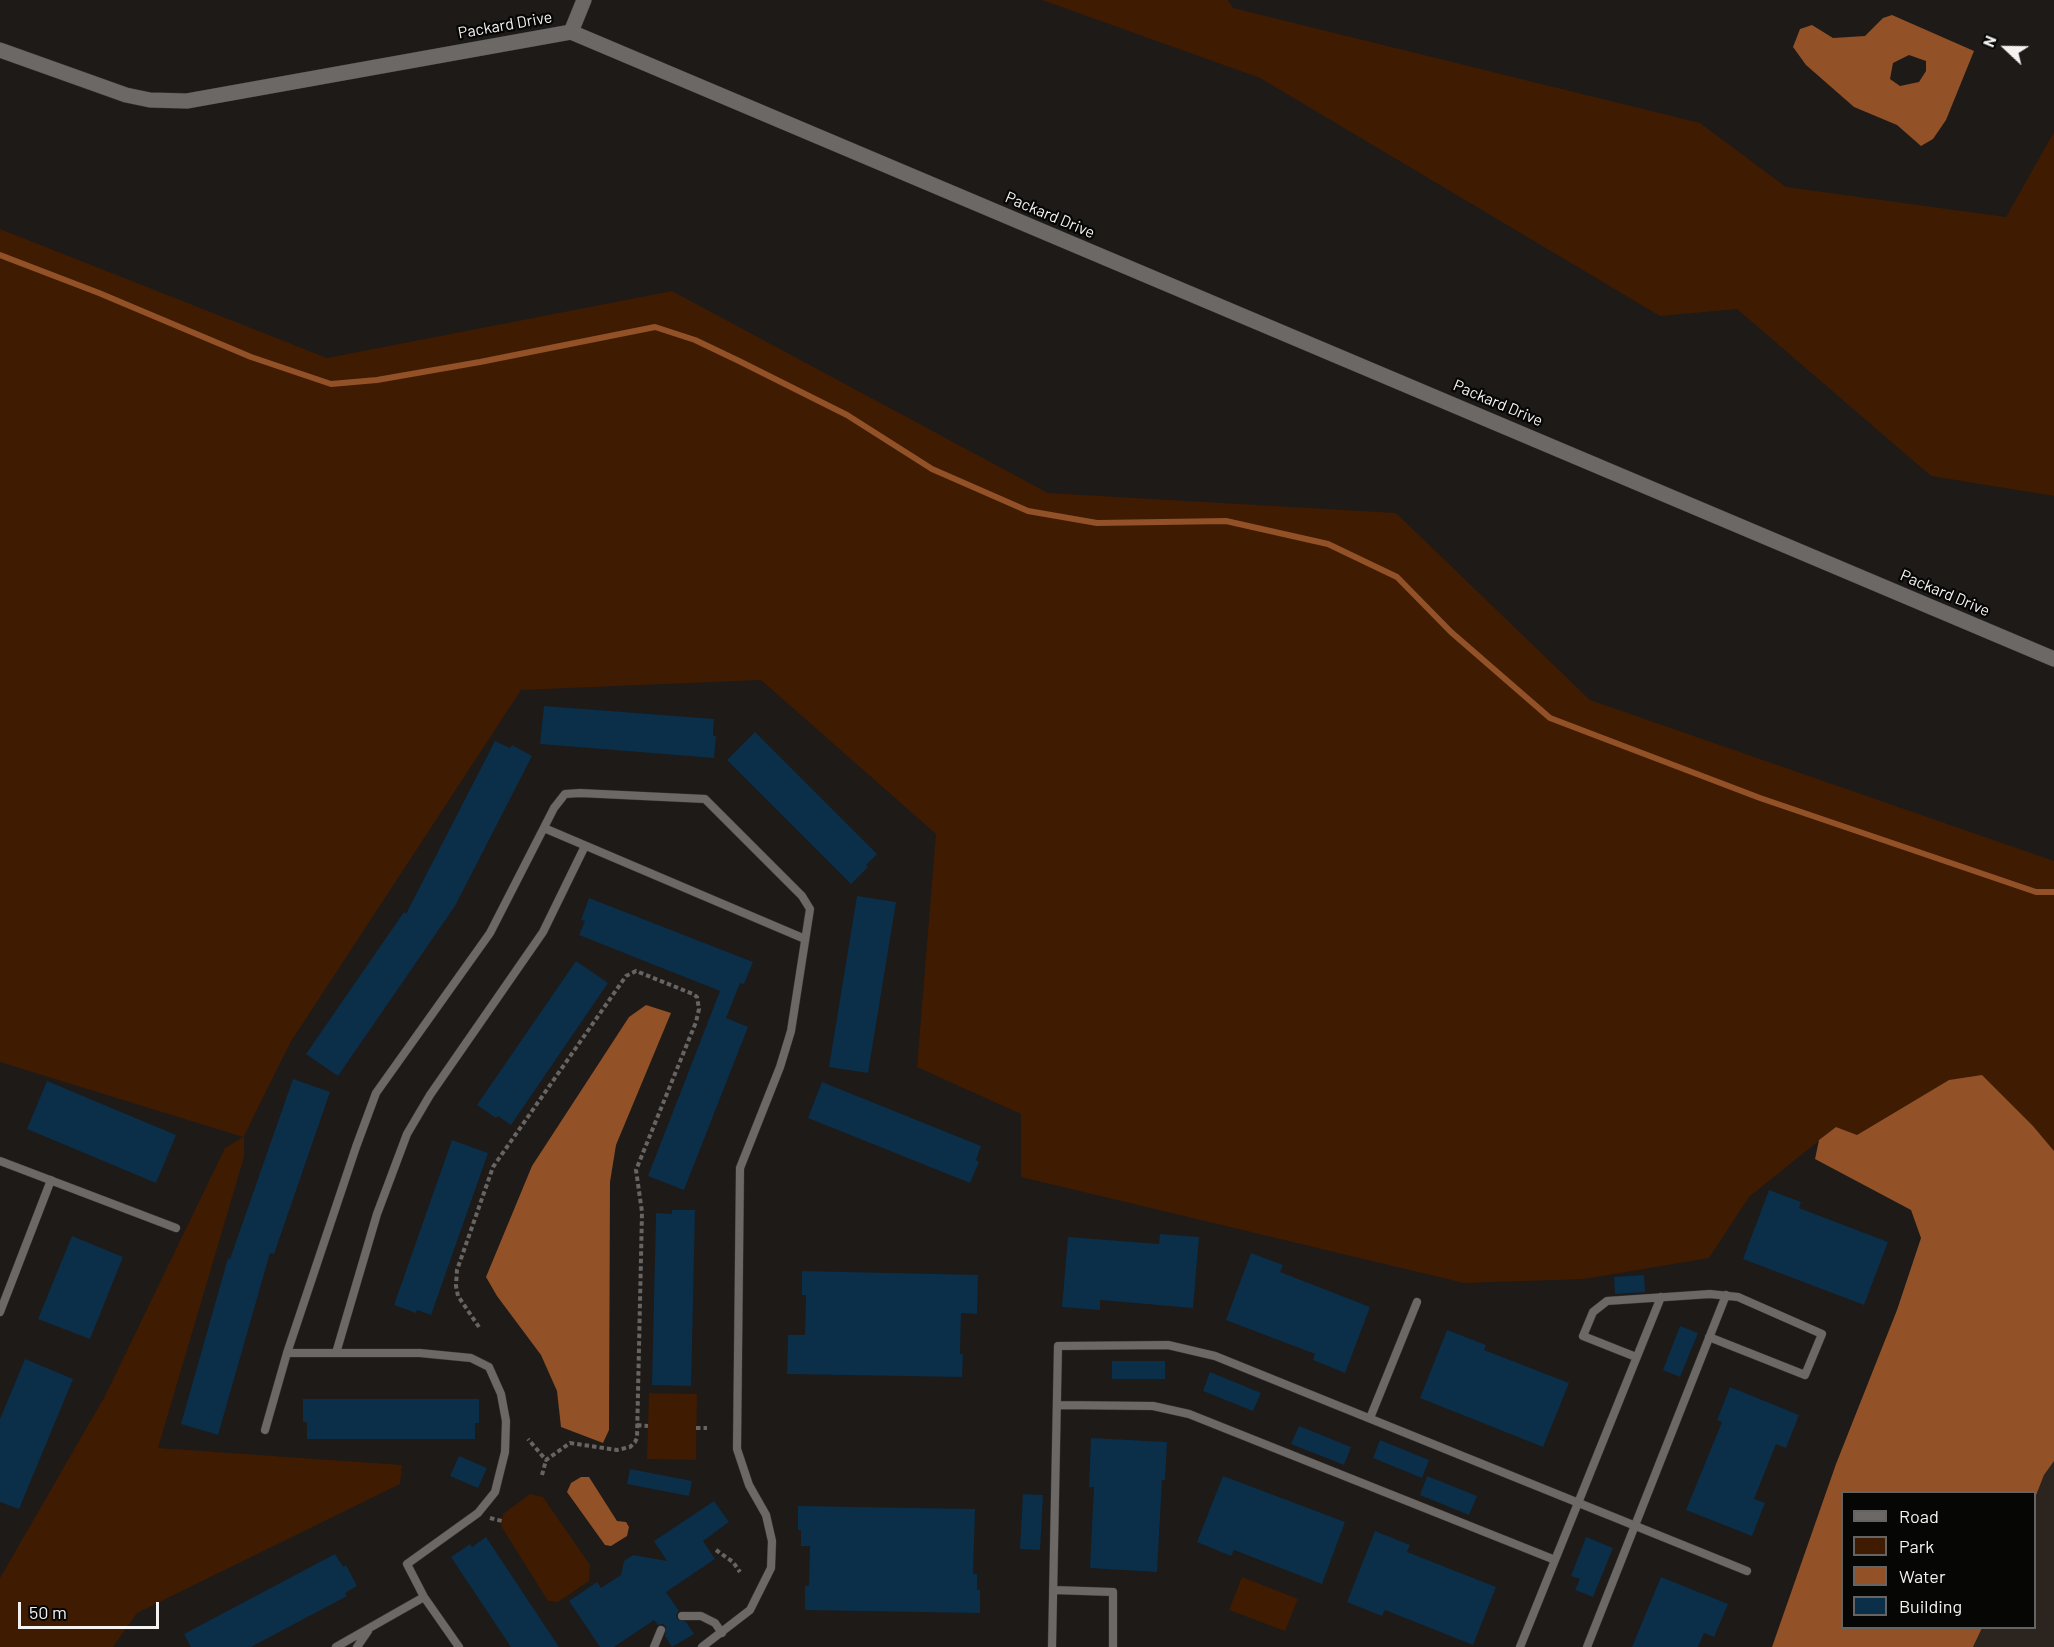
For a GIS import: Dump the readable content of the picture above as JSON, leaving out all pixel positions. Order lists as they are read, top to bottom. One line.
{"streets":{"street":["Packard Drive"]},"legend":["Road","Park","Water","Building"],"scale_bar":"50 m","north":"left"}
